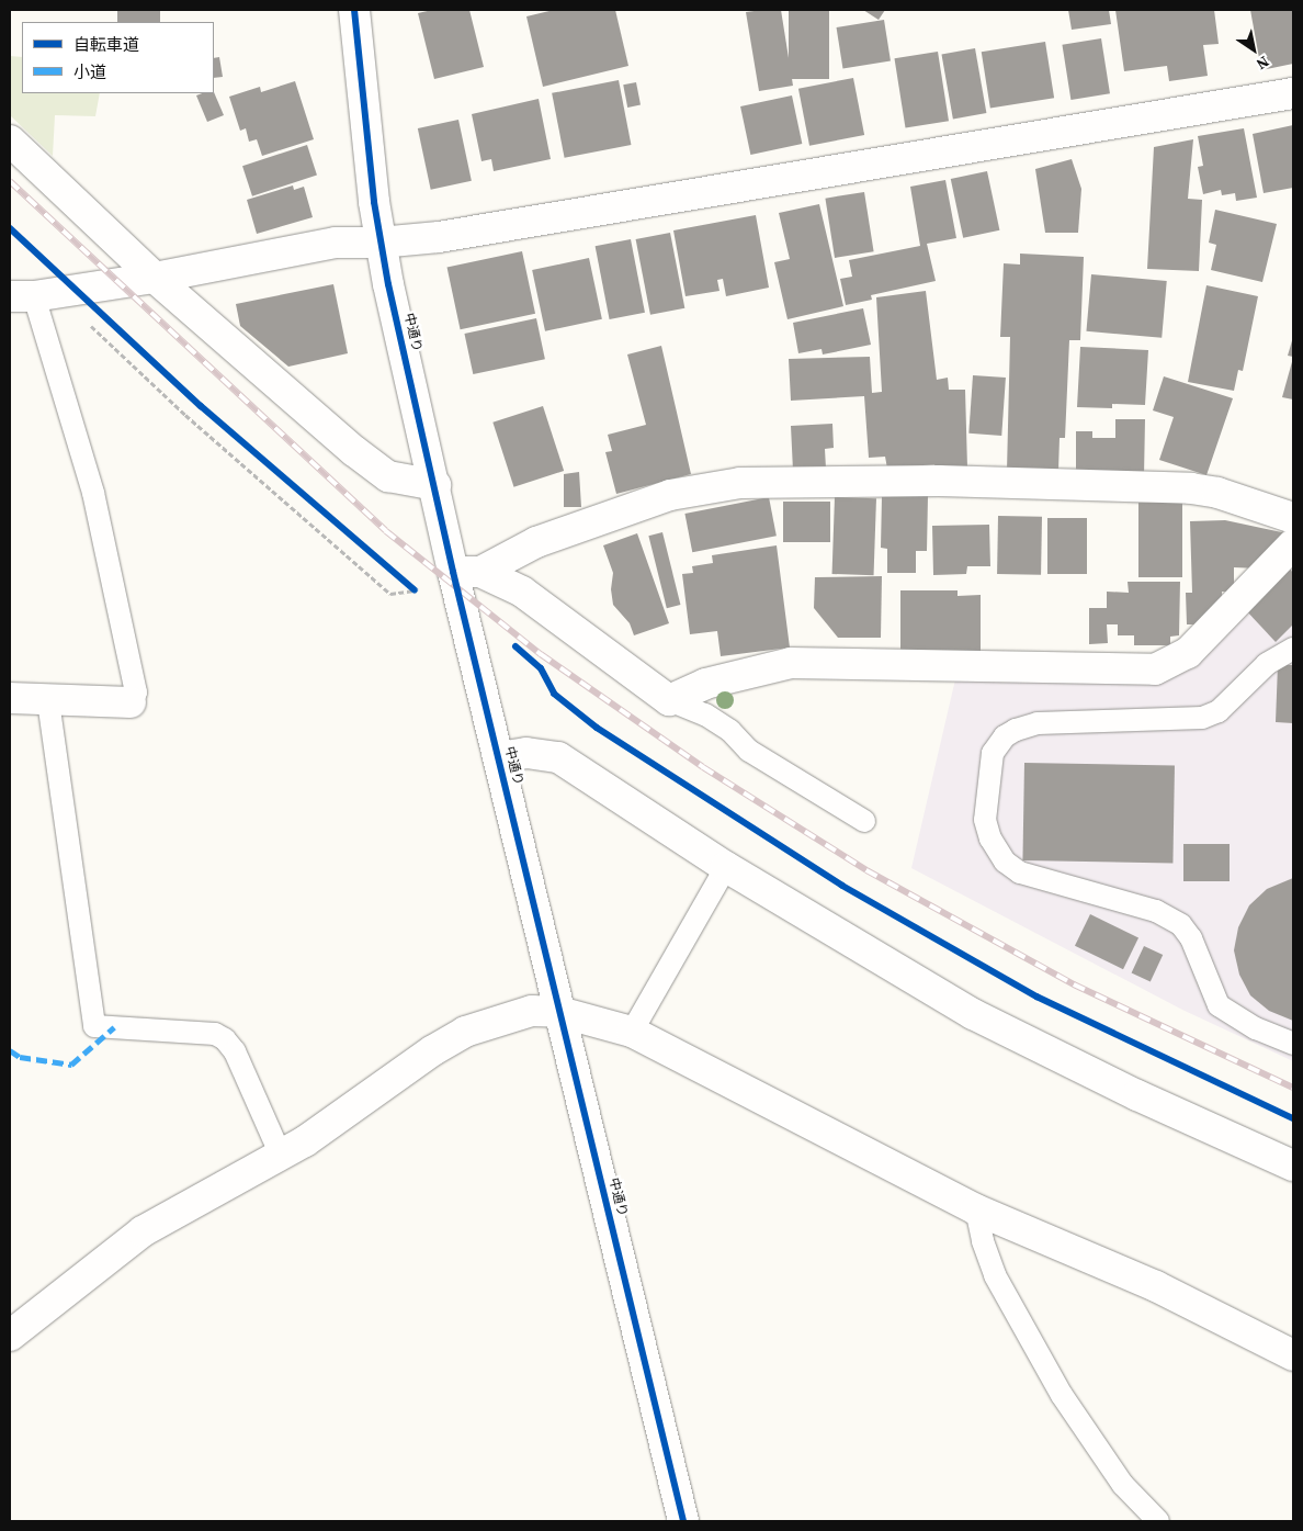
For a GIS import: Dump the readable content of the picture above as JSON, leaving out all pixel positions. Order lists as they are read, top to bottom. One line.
{"streets":{"street":["中通り"]},"legend":["自転車道","小道"],"north":"bottom right"}
